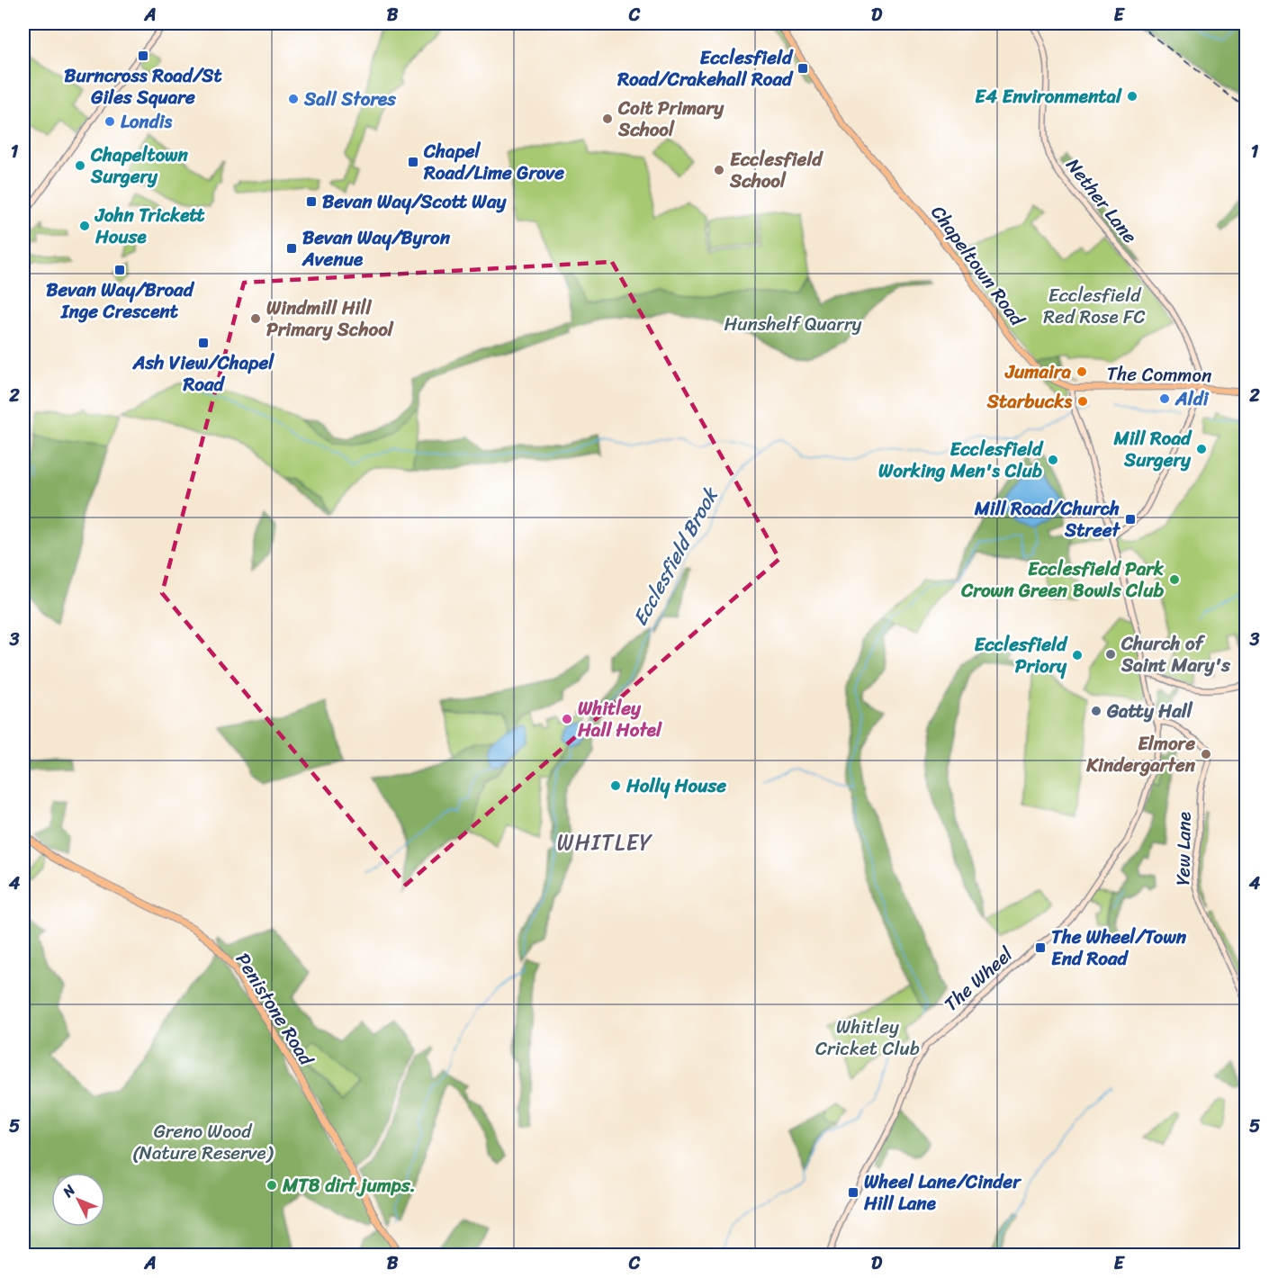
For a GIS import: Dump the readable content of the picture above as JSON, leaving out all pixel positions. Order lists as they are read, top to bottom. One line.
{"streets":{"highway":["Penistone Road"],"main road":["Nether Lane","Chapeltown Road","The Common","Yew Lane","The Wheel"]},"crossings":[["Nether Lane","The Common"],["Chapeltown Road","The Common"],["Yew Lane","The Wheel"]],"districts":["WHITLEY"],"water":["Ecclesfield Brook"],"parks":["Ecclesfield Red Rose FC","Hunshelf Quarry","Whitley Cricket Club","Greno Wood (Nature Reserve)"],"places":{"transit":["Burncross Road/St Giles Square","Ecclesfield Road/Crakehall Road","Chapel Road/Lime Grove","Bevan Way/Scott Way","Bevan Way/Byron Avenue","Bevan Way/Broad Inge Crescent","Ash View/Chapel Road","Mill Road/Church Street","The Wheel/Town End Road","Wheel Lane/Cinder Hill Lane"],"other":["E4 Environmental","Sall Stores","Coit Primary School","Londis","Chapeltown Surgery","Ecclesfield School","John Trickett House","Windmill Hill Primary School","Jumaira","Aldi","Starbucks","Mill Road Surgery","Ecclesfield Working Men's Club","Ecclesfield Park Crown Green Bowls Club","Church of Saint Mary's","Ecclesfield Priory","Gatty Hall","Whitley Hall Hotel","Elmore Kindergarten","Holly House","MTB dirt jumps."]},"north":"top left","grid":{"columns":["A","B","C","D","E"],"rows":["1","2","3","4","5"]}}
